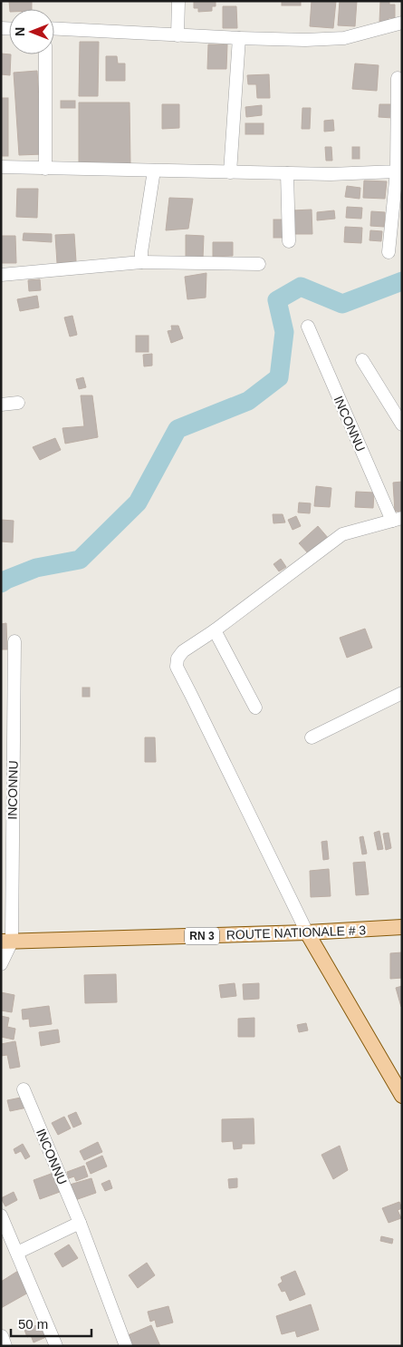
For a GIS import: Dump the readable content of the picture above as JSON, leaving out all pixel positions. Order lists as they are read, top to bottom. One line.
{"streets":{"main road":["ROUTE NATIONALE # 3","RN 3"],"street":["INCONNU"]},"crossings":[["INCONNU","ROUTE NATIONALE # 3"]],"scale_bar":"50 m","north":"left"}
